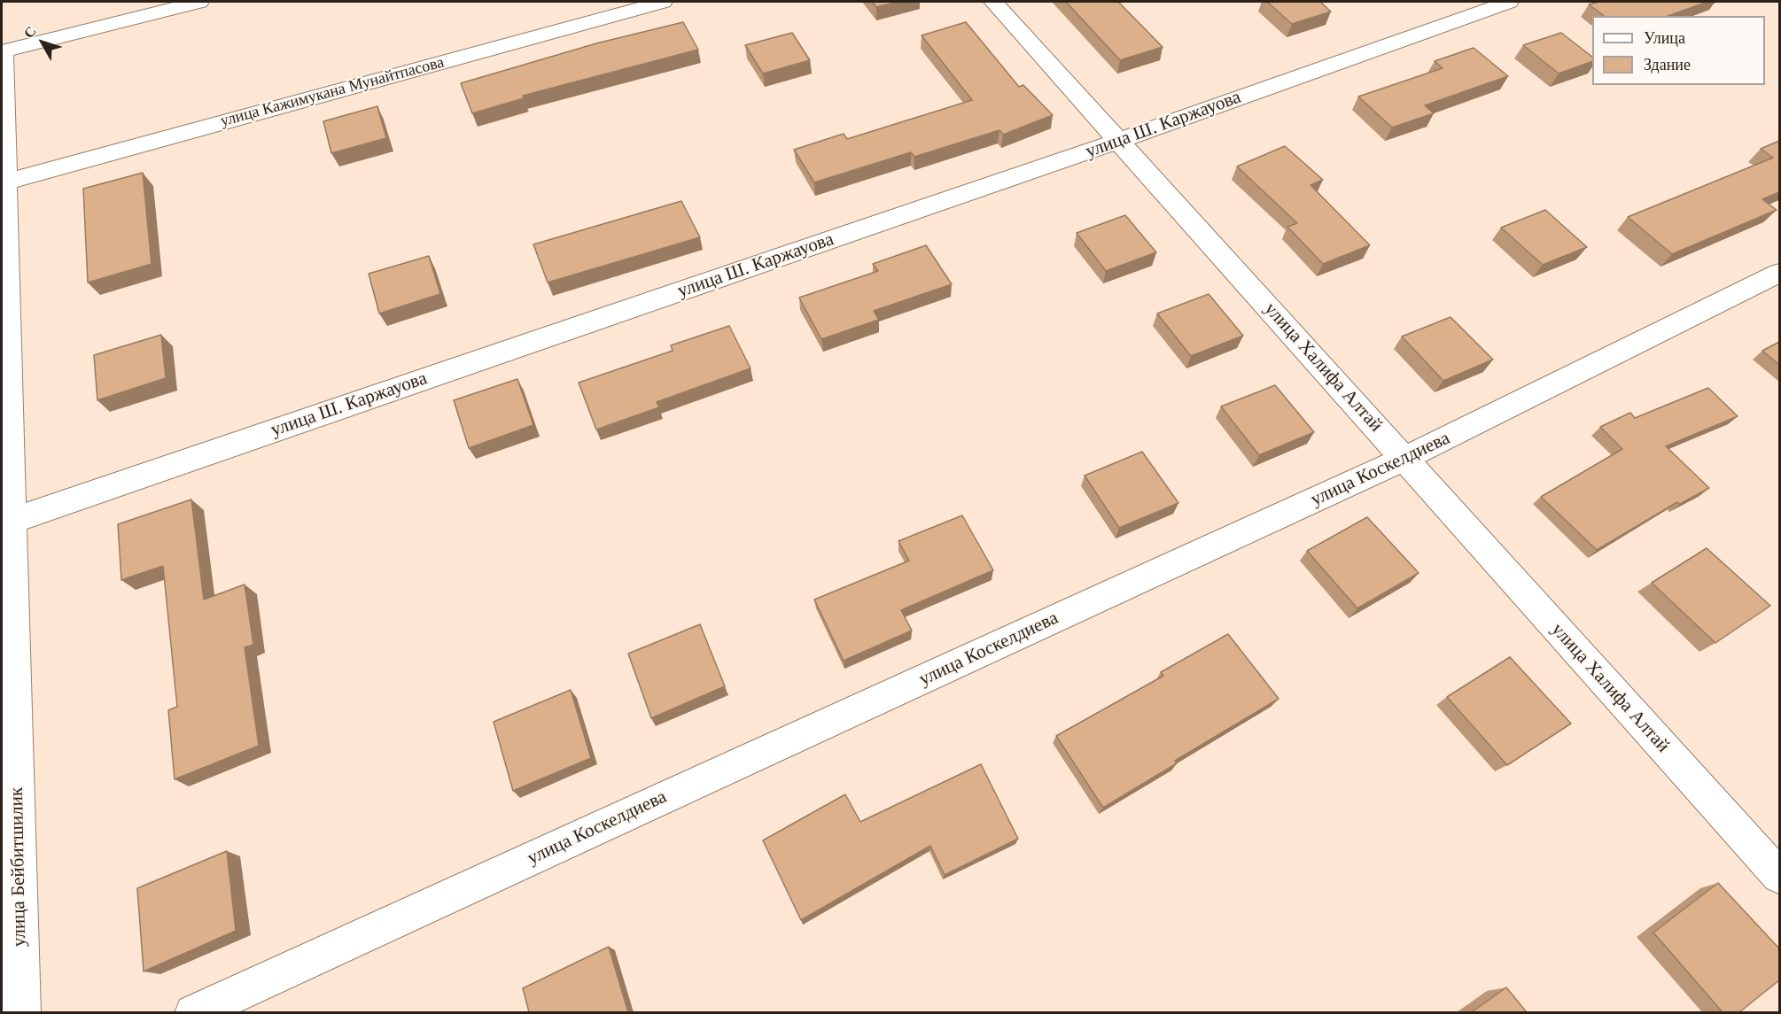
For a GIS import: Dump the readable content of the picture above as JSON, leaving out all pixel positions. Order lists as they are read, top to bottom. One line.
{"streets":{"street":["улица Кажимукана Мунайтпасова","улица Ш. Каржауова","улица Халифа Алтай","улица Коскелдиева","улица Бейбитшилик"]},"crossings":[["улица Кажимукана Мунайтпасова","улица Бейбитшилик"],["улица Ш. Каржауова","улица Халифа Алтай"],["улица Ш. Каржауова","улица Бейбитшилик"],["улица Халифа Алтай","улица Коскелдиева"]],"legend":["Улица","Здание"],"north":"top left"}
